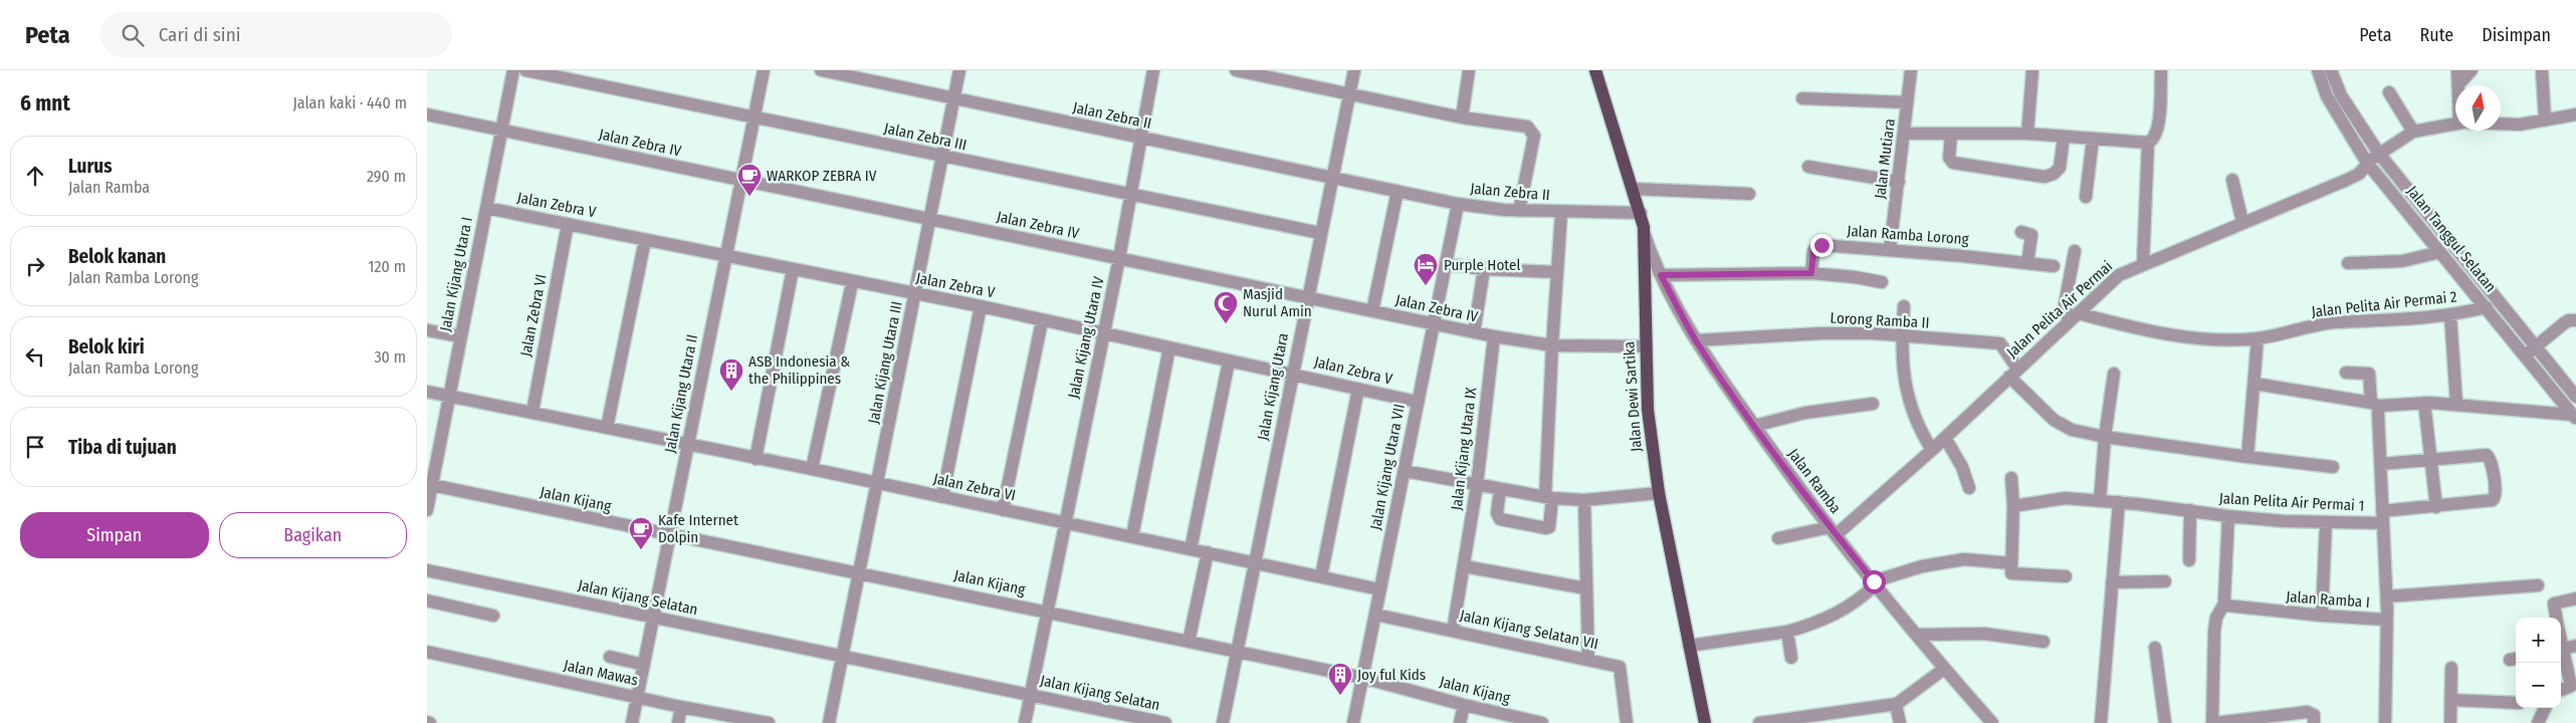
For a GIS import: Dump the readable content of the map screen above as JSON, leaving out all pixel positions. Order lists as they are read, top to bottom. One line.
{"streets":{"main road":["Jalan Dewi Sartika"],"street":["Jalan Zebra II","Jalan Zebra III","Jalan Zebra IV","Jalan Mutiara","Jalan Zebra V","Jalan Ramba Lorong","Jalan Tanggul Selatan","Jalan Kijang Utara I","Jalan Pelita Air Permai 2","Jalan Pelita Air Permai","Jalan Zebra VI","Lorong Ramba II","Jalan Kijang Utara IV","Jalan Kijang Utara III","Jalan Kijang Utara","Jalan Kijang Utara II","Jalan Kijang Utara IX","Jalan Kijang Utara VII","Jalan Ramba","Jalan Kijang","Jalan Pelita Air Permai 1","Jalan Kijang Selatan","Jalan Ramba I","Jalan Kijang Selatan VII","Jalan Mawas"]},"crossings":[["Jalan Zebra II","Jalan Zebra IV"],["Jalan Zebra II","Jalan Kijang Utara IV"],["Jalan Zebra II","Jalan Kijang Utara III"],["Jalan Zebra II","Jalan Kijang Utara"],["Jalan Zebra II","Jalan Dewi Sartika"],["Jalan Zebra II","Jalan Kijang Utara VII"],["Jalan Zebra III","Jalan Kijang Utara IV"],["Jalan Zebra III","Jalan Kijang Utara III"],["Jalan Zebra III","Jalan Kijang Utara"],["Jalan Zebra III","Jalan Kijang Utara II"],["Jalan Zebra IV","Jalan Kijang Utara I"],["Jalan Zebra IV","Jalan Kijang Utara IV"],["Jalan Zebra IV","Jalan Kijang Utara III"],["Jalan Zebra IV","Jalan Kijang Utara"],["Jalan Zebra IV","Jalan Kijang Utara II"],["Jalan Zebra IV","Jalan Dewi Sartika"],["Jalan Zebra IV","Jalan Kijang Utara IX"],["Jalan Zebra IV","Jalan Kijang Utara VII"],["Jalan Mutiara","Jalan Ramba Lorong"],["Jalan Zebra V","Jalan Kijang Utara I"],["Jalan Zebra V","Jalan Zebra VI"],["Jalan Zebra V","Jalan Kijang Utara IV"],["Jalan Zebra V","Jalan Kijang Utara III"],["Jalan Zebra V","Jalan Kijang Utara"],["Jalan Zebra V","Jalan Kijang Utara II"],["Jalan Zebra V","Jalan Kijang Utara VII"],["Jalan Tanggul Selatan","Jalan Pelita Air Permai 2"],["Jalan Tanggul Selatan","Jalan Pelita Air Permai"],["Jalan Kijang Utara I","Jalan Zebra VI"],["Jalan Kijang Utara I","Jalan Kijang"],["Jalan Pelita Air Permai 2","Jalan Pelita Air Permai"],["Jalan Pelita Air Permai","Lorong Ramba II"],["Jalan Pelita Air Permai","Jalan Ramba"],["Jalan Zebra VI","Jalan Kijang Utara IV"],["Jalan Zebra VI","Jalan Kijang Utara III"],["Jalan Zebra VI","Jalan Kijang Utara"],["Jalan Zebra VI","Jalan Kijang Utara II"],["Jalan Zebra VI","Jalan Kijang Utara VII"],["Lorong Ramba II","Jalan Ramba"],["Jalan Kijang Utara IV","Jalan Kijang"],["Jalan Kijang Utara IV","Jalan Kijang Selatan"],["Jalan Kijang Utara III","Jalan Kijang"],["Jalan Kijang Utara","Jalan Kijang"],["Jalan Kijang Utara II","Jalan Kijang"],["Jalan Kijang Utara II","Jalan Kijang Selatan"],["Jalan Kijang Utara II","Jalan Mawas"],["Jalan Dewi Sartika","Jalan Ramba"],["Jalan Kijang Utara IX","Jalan Kijang Selatan VII"],["Jalan Kijang Utara VII","Jalan Kijang"],["Jalan Kijang Utara VII","Jalan Kijang Selatan VII"],["Jalan Kijang","Jalan Kijang Selatan"]],"places":{"cafe":["WARKOP ZEBRA IV","Kafe Internet Dolpin"],"hotel":["Purple Hotel"],"mosque":["Masjid Nurul Amin"],"building":["ASB Indonesia & the Philippines","Joy ful Kids"]},"north":"top","page":{"header":"Peta","search":"Cari di sini","nav":["Peta","Rute","Disimpan"],"heading":["6 mnt","Jalan kaki · 440 m"],"list":[["Lurus","Jalan Ramba","290 m"],["Belok kanan","Jalan Ramba Lorong","120 m"],["Belok kiri","Jalan Ramba Lorong","30 m"],"Tiba di tujuan"],"buttons":["Simpan","Bagikan"],"map_buttons":["+","−"]}}
